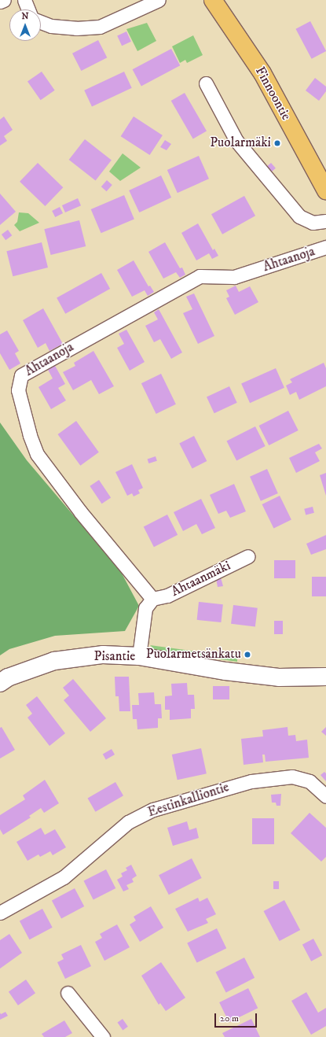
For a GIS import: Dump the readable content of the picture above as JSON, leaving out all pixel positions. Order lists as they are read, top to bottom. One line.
{"streets":{"main road":["Finnoontie"],"street":["Ahtaanoja","Ahtaanmäki","Pisantie","Eestinkalliontie"]},"crossings":[["Ahtaanoja","Ahtaanmäki"]],"places":["Puolarmäki","Puolarmetsänkatu"],"scale_bar":"20 m","north":"top"}
